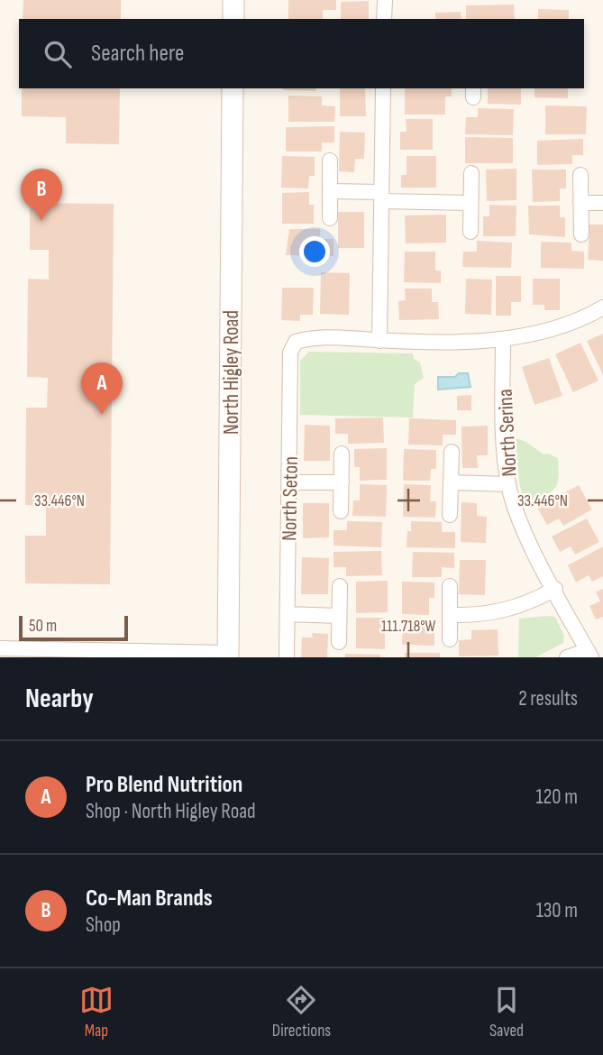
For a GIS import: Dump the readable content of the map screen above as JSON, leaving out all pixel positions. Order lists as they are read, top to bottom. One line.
{"streets":{"main road":["North Higley Road"],"street":["North Serina","North Seton"]},"scale_bar":"50 m","page":{"search":"Search here","pins":["B","A"],"scale":"50 m","heading":["Nearby","2 results"],"list":[{"mark":"A","name":"Pro Blend Nutrition","note":"Shop · North Higley Road","value":"120 m"},{"mark":"B","name":"Co-Man Brands","note":"Shop","value":"130 m"}],"nav":["Map","Directions","Saved"]},"coordinates":["33.446°N","111.718°W"]}
